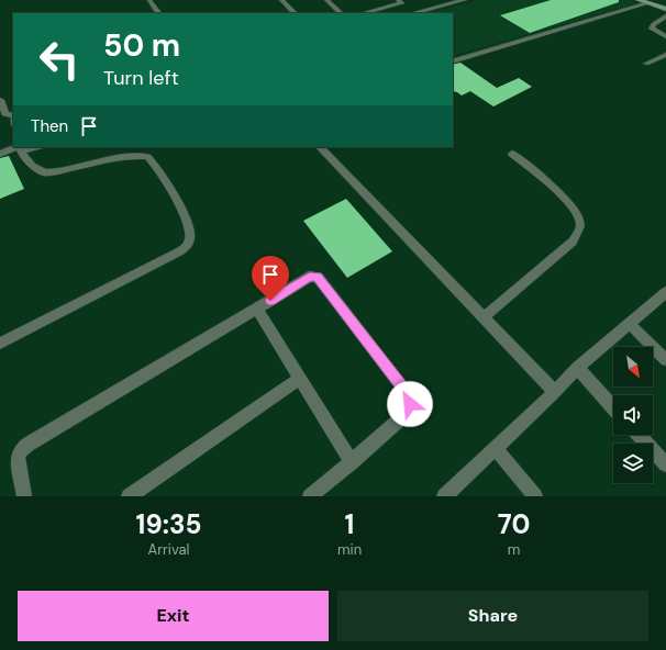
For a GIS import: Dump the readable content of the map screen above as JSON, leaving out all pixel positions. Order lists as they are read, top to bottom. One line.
{"north":"bottom right","page":{"turn":["50 m","Turn left"],"then":"Then","eta":["19:35","Arrival","1","min","70","m"],"buttons":["Exit","Share"]}}
